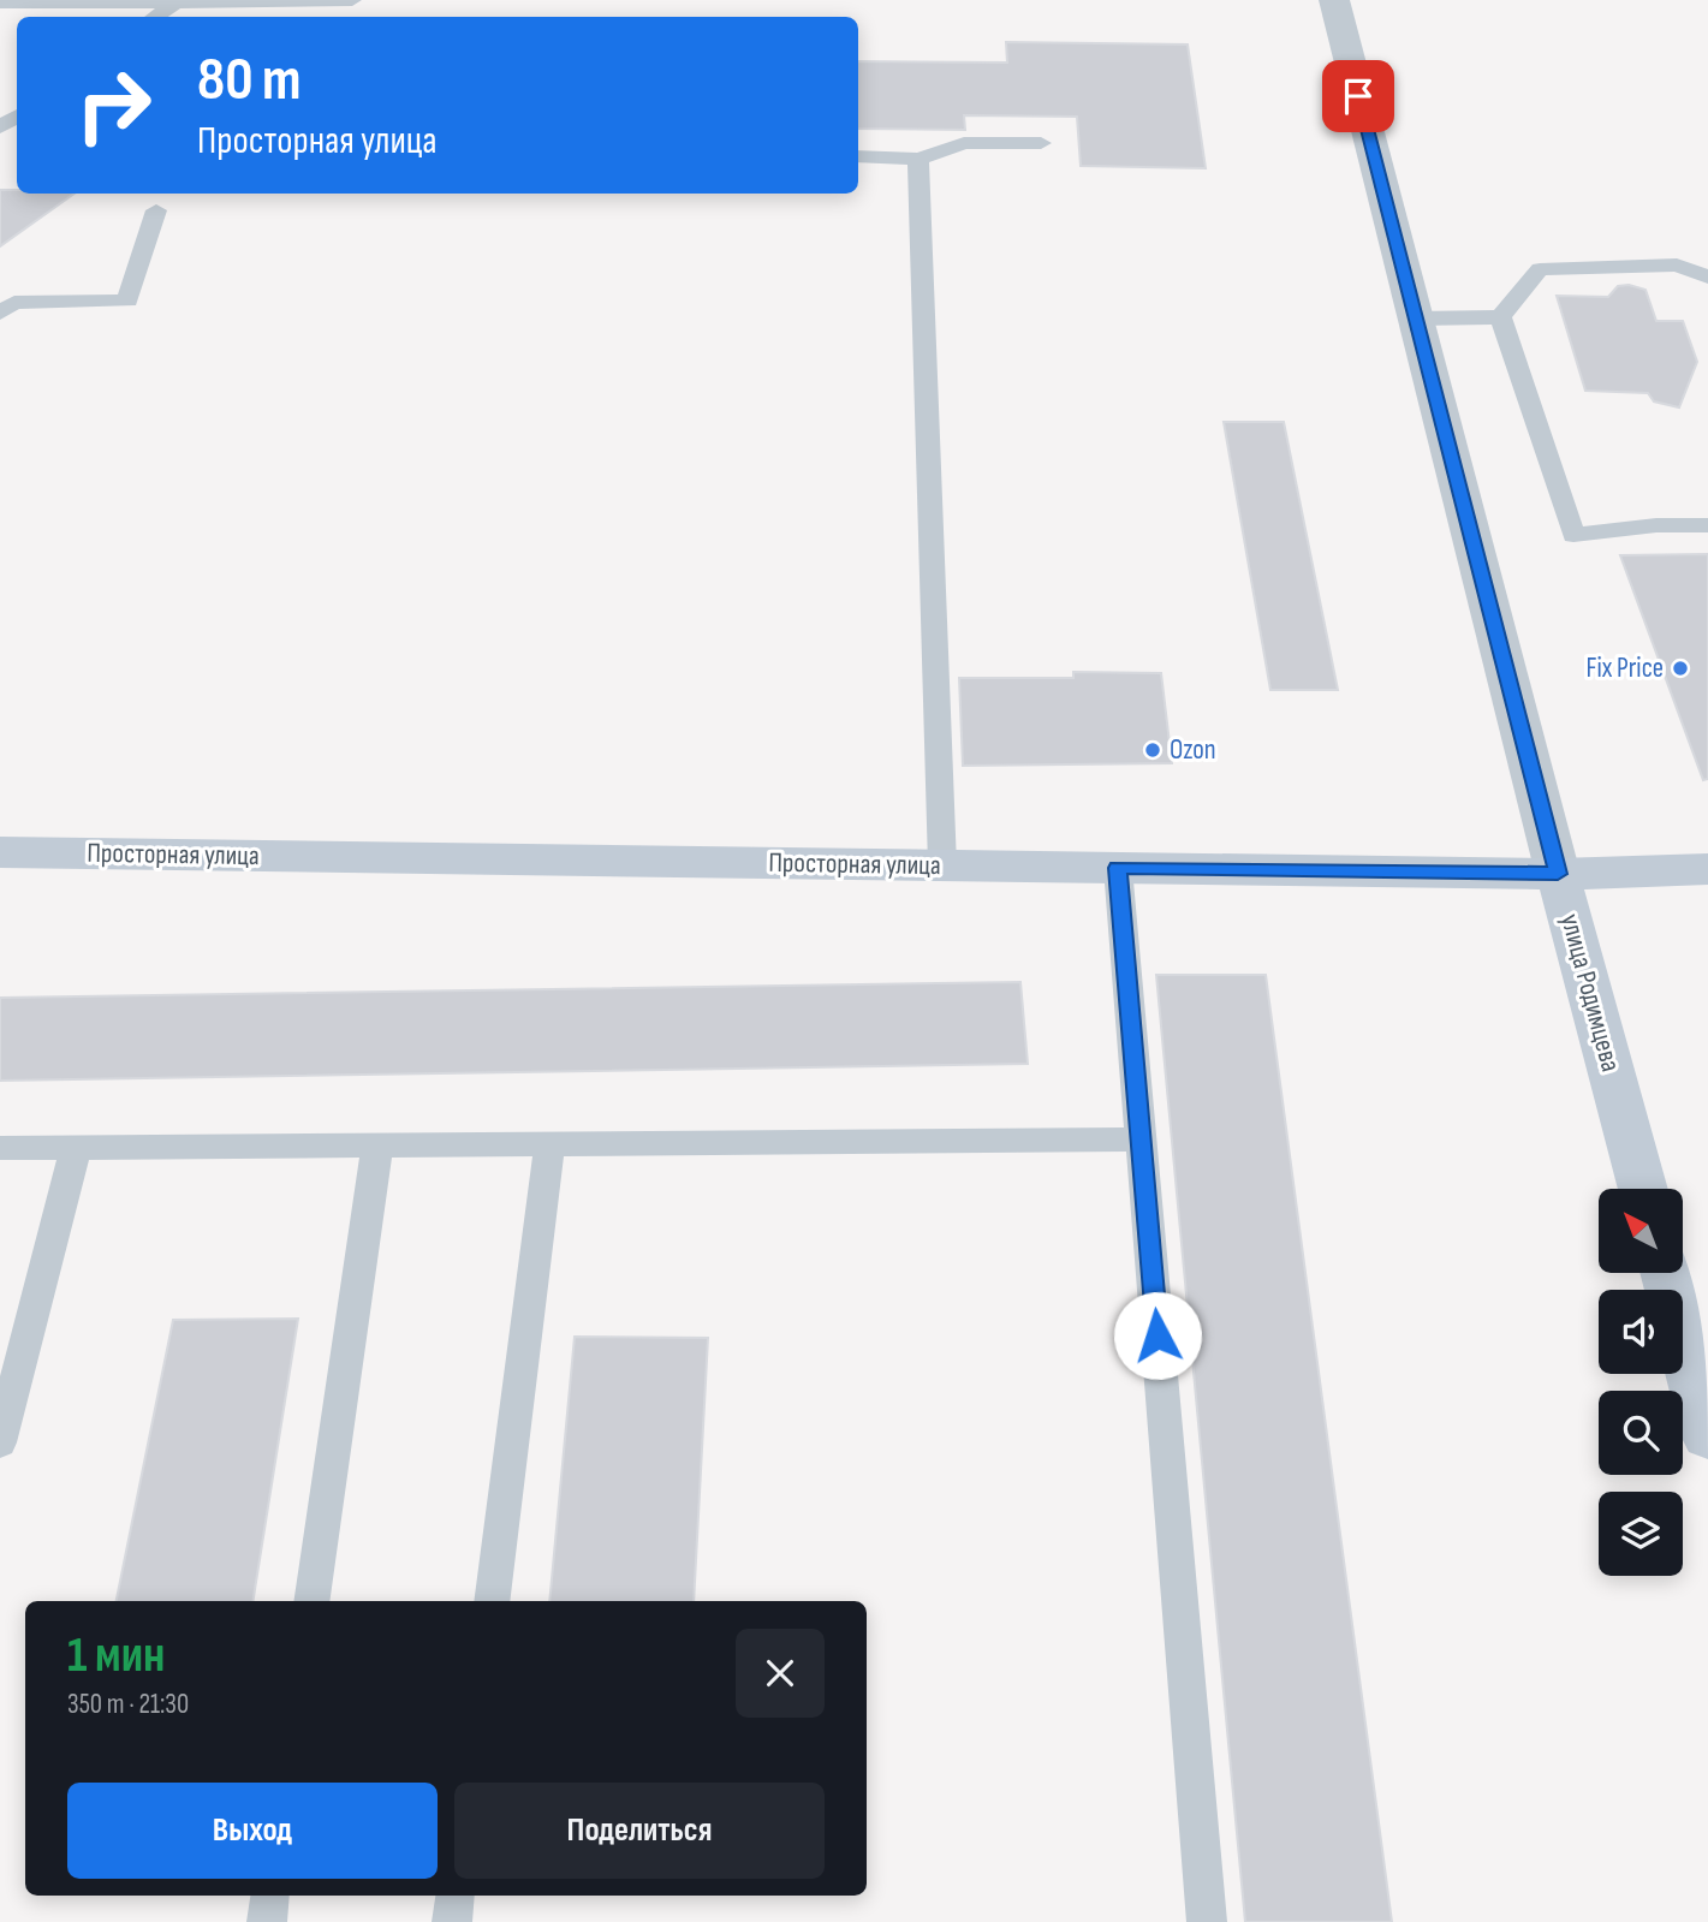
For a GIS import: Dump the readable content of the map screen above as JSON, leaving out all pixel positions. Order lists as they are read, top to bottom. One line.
{"streets":{"street":["Просторная улица","улица Родимцева"]},"crossings":[["Просторная улица","улица Родимцева"]],"places":["Fix Price","Ozon"],"north":"top left","page":{"turn":["80 m","Просторная улица"],"heading":["1 мин","350 m · 21:30"],"buttons":["Выход","Поделиться"]}}
